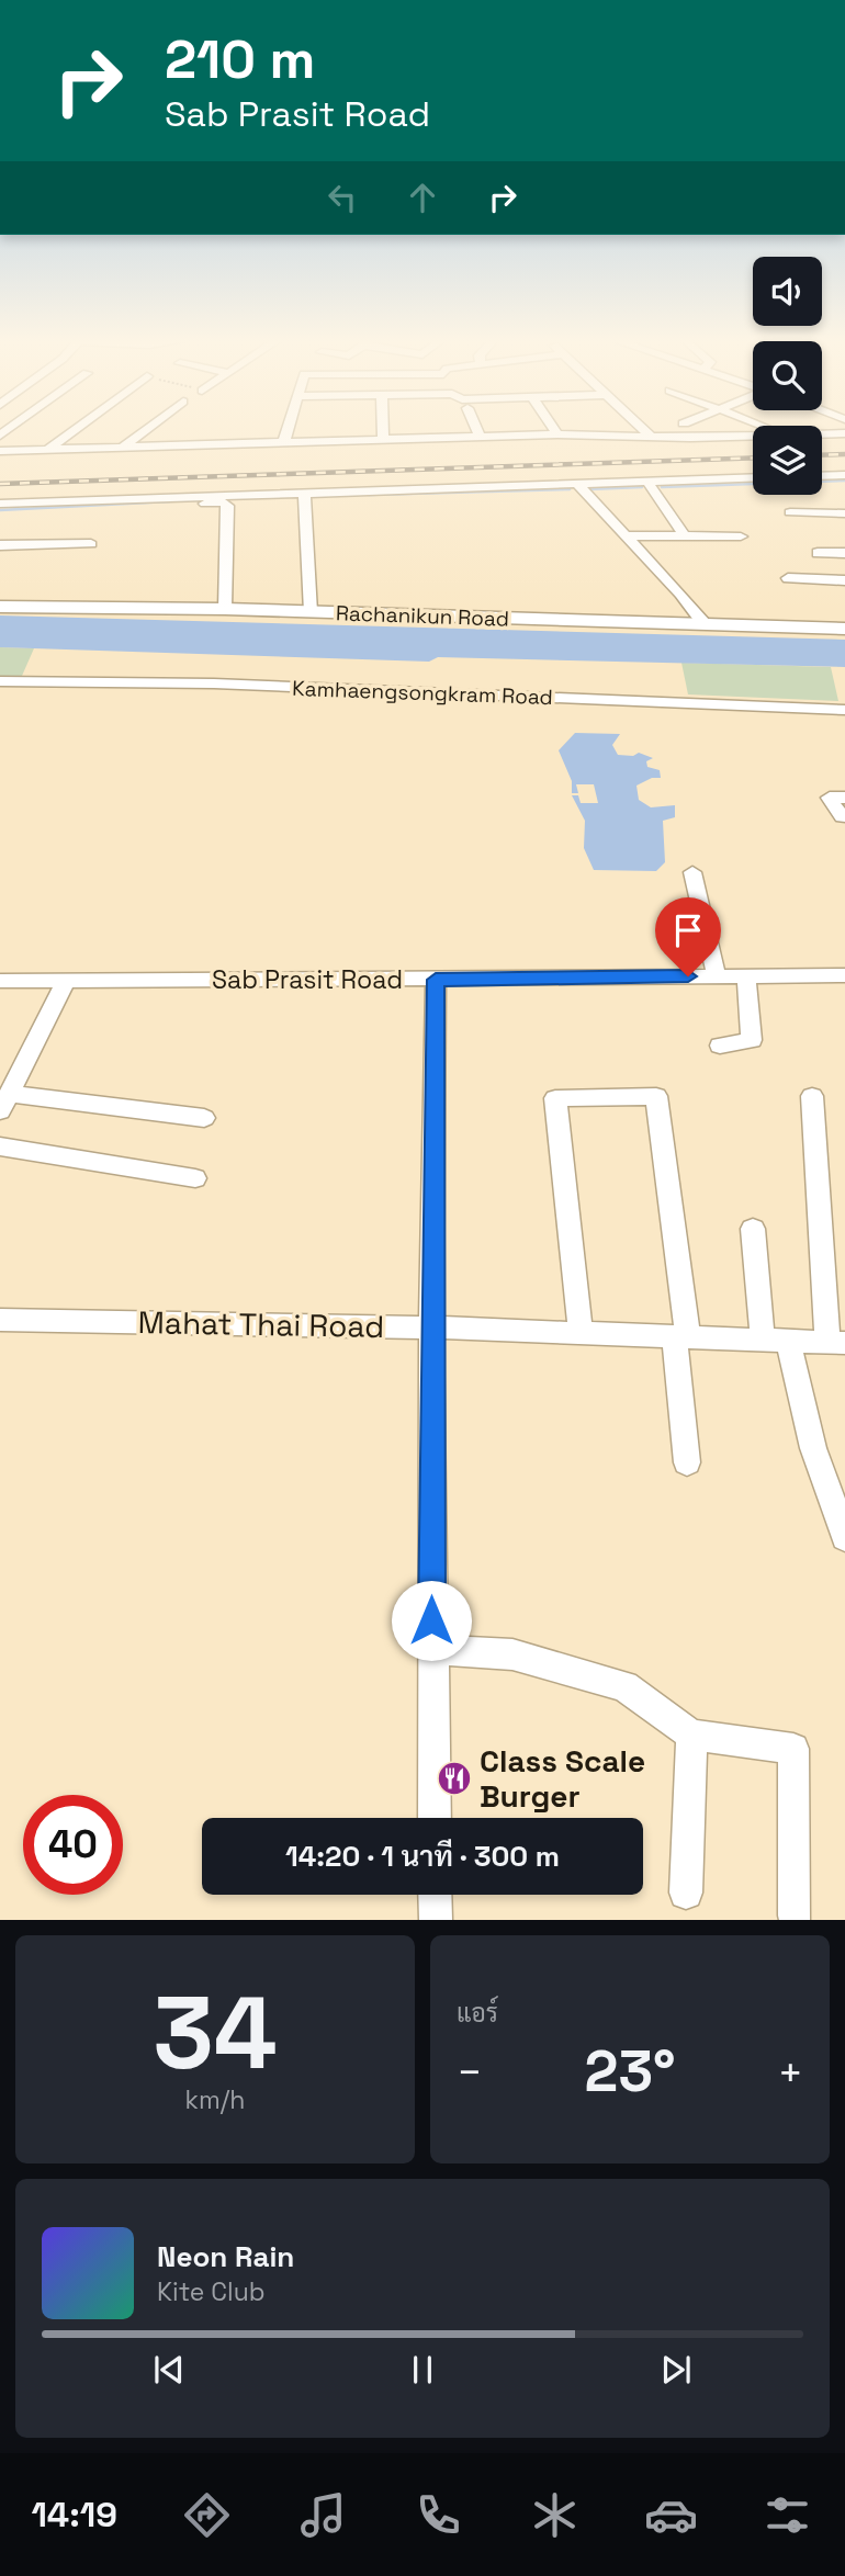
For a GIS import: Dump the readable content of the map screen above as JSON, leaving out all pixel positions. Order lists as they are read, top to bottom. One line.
{"streets":{"main road":["Rachanikun Road"],"street":["Kamhaengsongkram Road","Sab Prasit Road","Mahat Thai Road"]},"places":{"restaurant":["Class Scale Burger"]},"page":{"turn":["210 m","Sab Prasit Road"],"limit":"40","trip":"14:20 · 1 นาที · 300 m","tile":[["34","km/h"],"แอร์"],"heat":["−","23°","+"],"song":["Neon Rain","Kite Club"],"tabs":"14:19"}}
